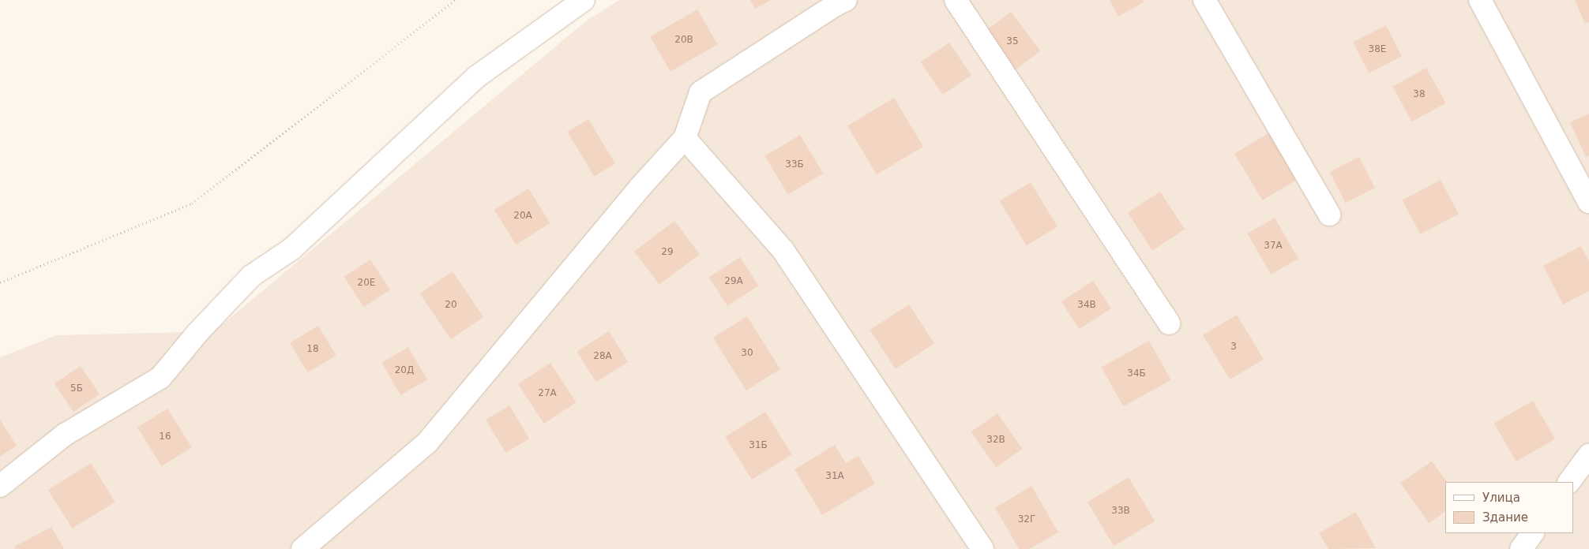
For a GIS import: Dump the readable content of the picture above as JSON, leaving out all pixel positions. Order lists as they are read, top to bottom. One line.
{"house_numbers":["20В","35","38Е","38","33Б","20А","37А","29","29А","20Е","20","34В","3","18","30","28А","20Д","34Б","5Б","27А","16","32В","31Б","31А","33В","32Г"],"legend":["Улица","Здание"]}
